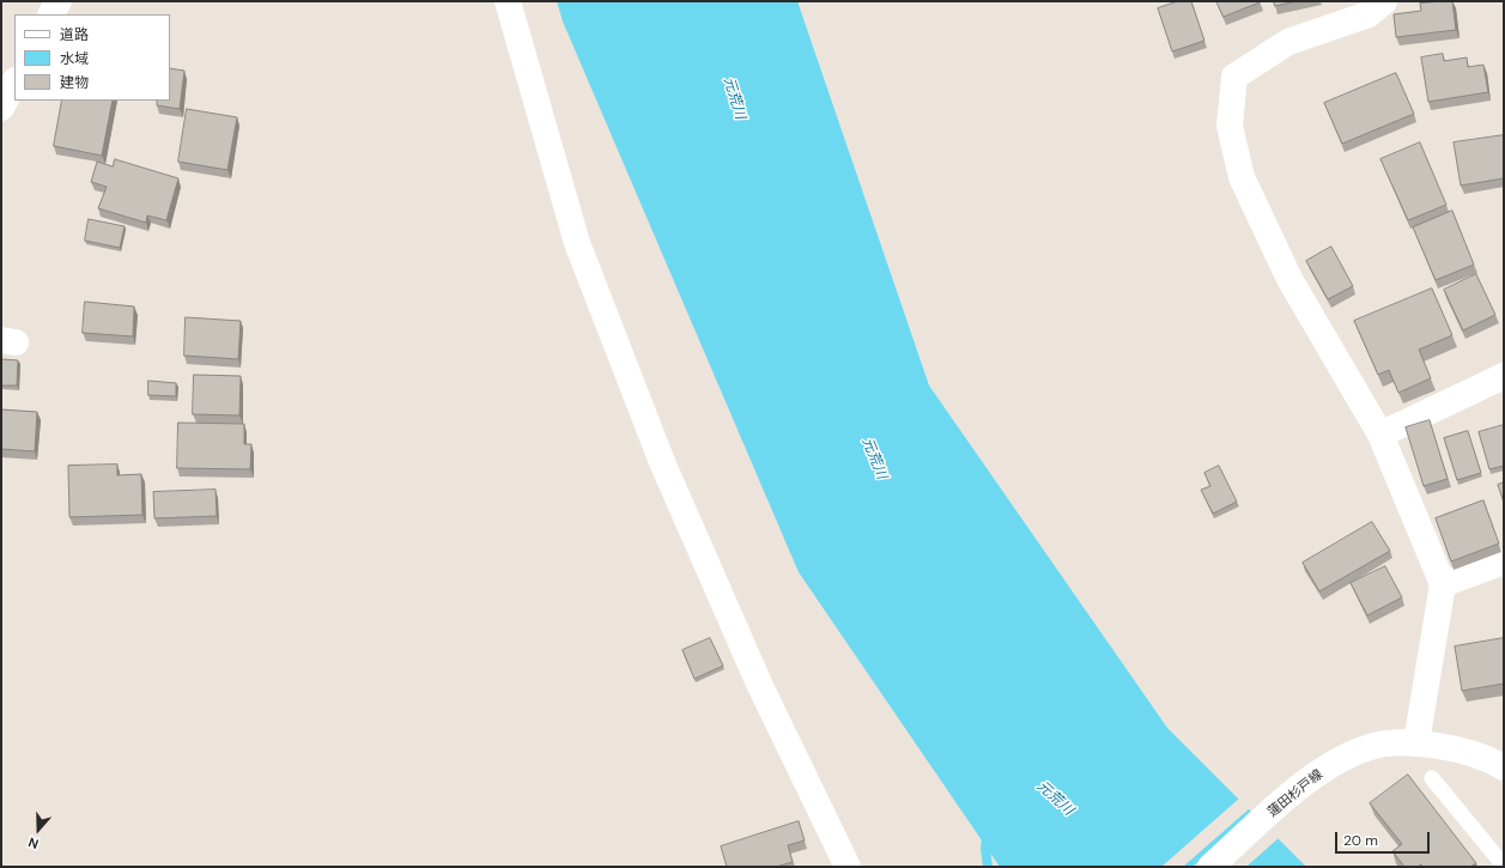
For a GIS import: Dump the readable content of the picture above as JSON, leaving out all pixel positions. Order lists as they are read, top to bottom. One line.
{"streets":{"street":["蓮田杉戸線"]},"water":["元荒川"],"legend":["道路","水域","建物"],"scale_bar":"20 m","north":"bottom"}
